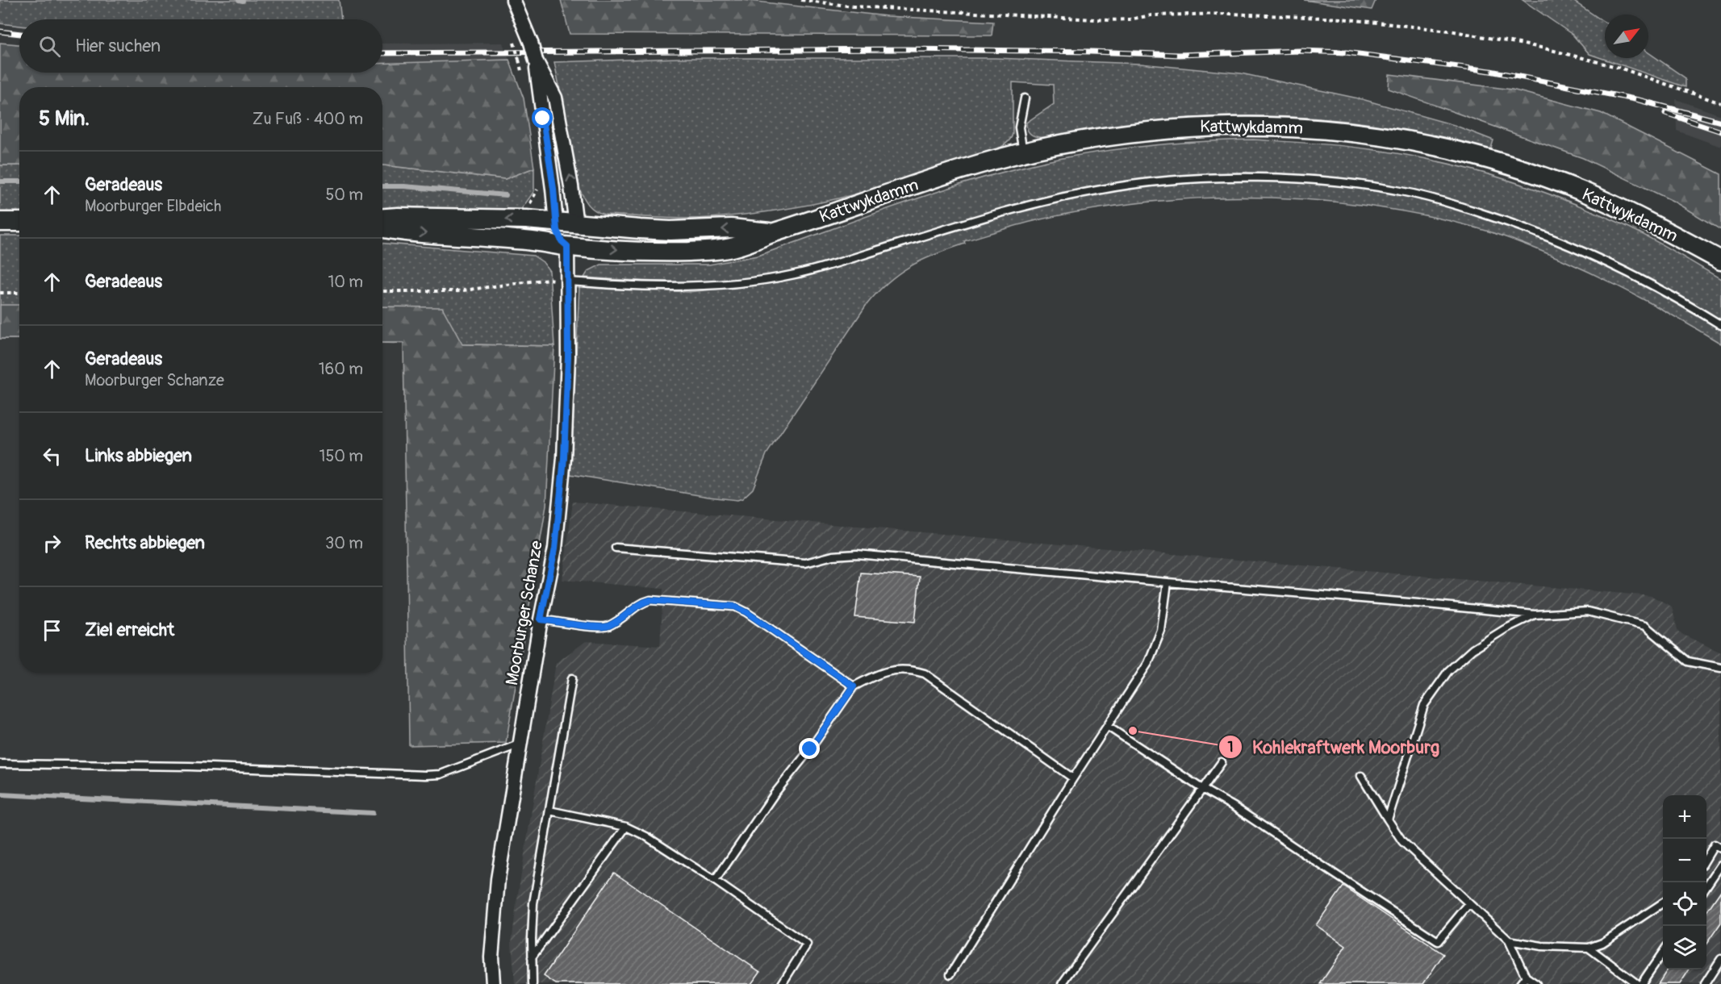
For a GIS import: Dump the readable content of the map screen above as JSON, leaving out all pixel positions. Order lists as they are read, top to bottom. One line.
{"streets":{"main road":["Kattwykdamm"],"street":["Moorburger Schanze"]},"crossings":[["Kattwykdamm","Moorburger Schanze"]],"places":["Kohlekraftwerk Moorburg"],"north":"top right","page":{"search":"Hier suchen","heading":["5 Min.","Zu Fuß · 400 m"],"list":[["Geradeaus","Moorburger Elbdeich","50 m"],["Geradeaus","10 m"],["Geradeaus","Moorburger Schanze","160 m"],["Links abbiegen","150 m"],["Rechts abbiegen","30 m"],"Ziel erreicht"],"map_buttons":["+","−"]}}
